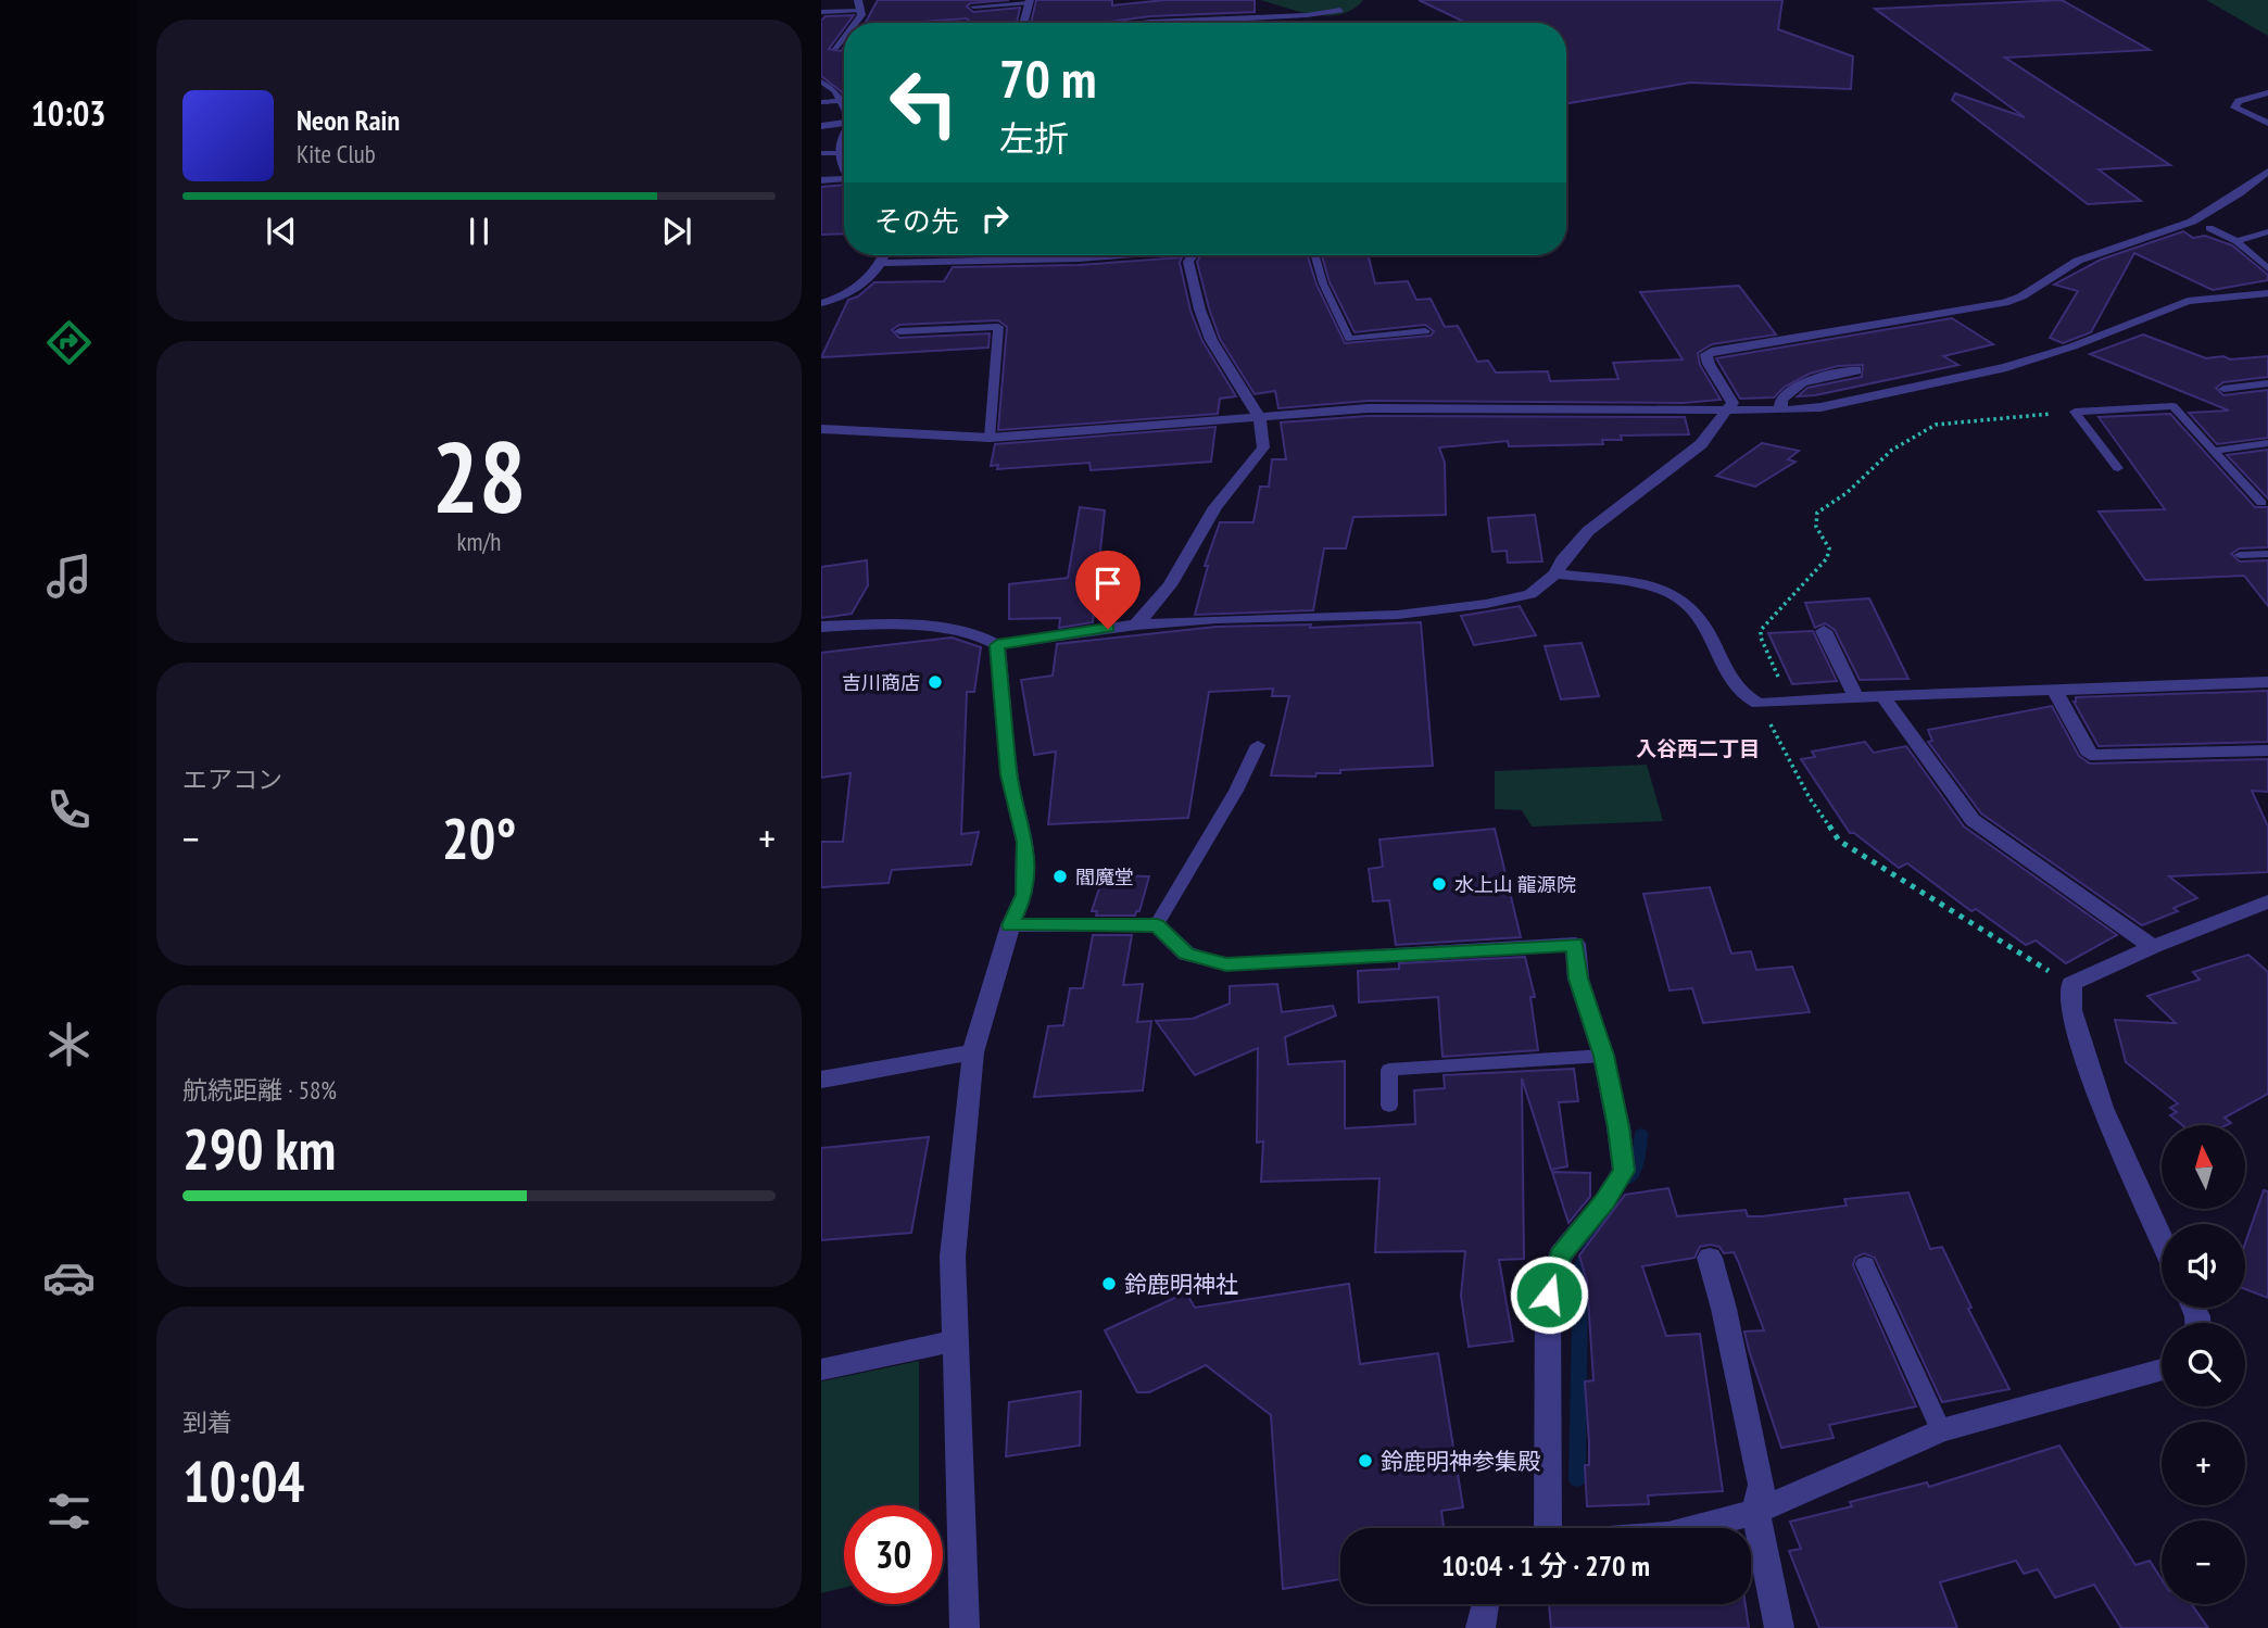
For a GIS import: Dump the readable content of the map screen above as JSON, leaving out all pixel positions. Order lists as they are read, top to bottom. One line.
{"districts":["入谷西二丁目"],"places":["吉川商店","閻魔堂","水上山 龍源院","鈴鹿明神社","鈴鹿明神参集殿"],"north":"top","page":{"tabs":"10:03","turn":["70 m","左折"],"song":["Neon Rain","Kite Club"],"then":"その先","tile":[["28","km/h"],"エアコン",["航続距離 · 58%","290 km"],["到着","10:04"]],"heat":["−","20°","+"],"map_buttons":["+","−"],"limit":"30","trip":"10:04 · 1 分 · 270 m"}}
